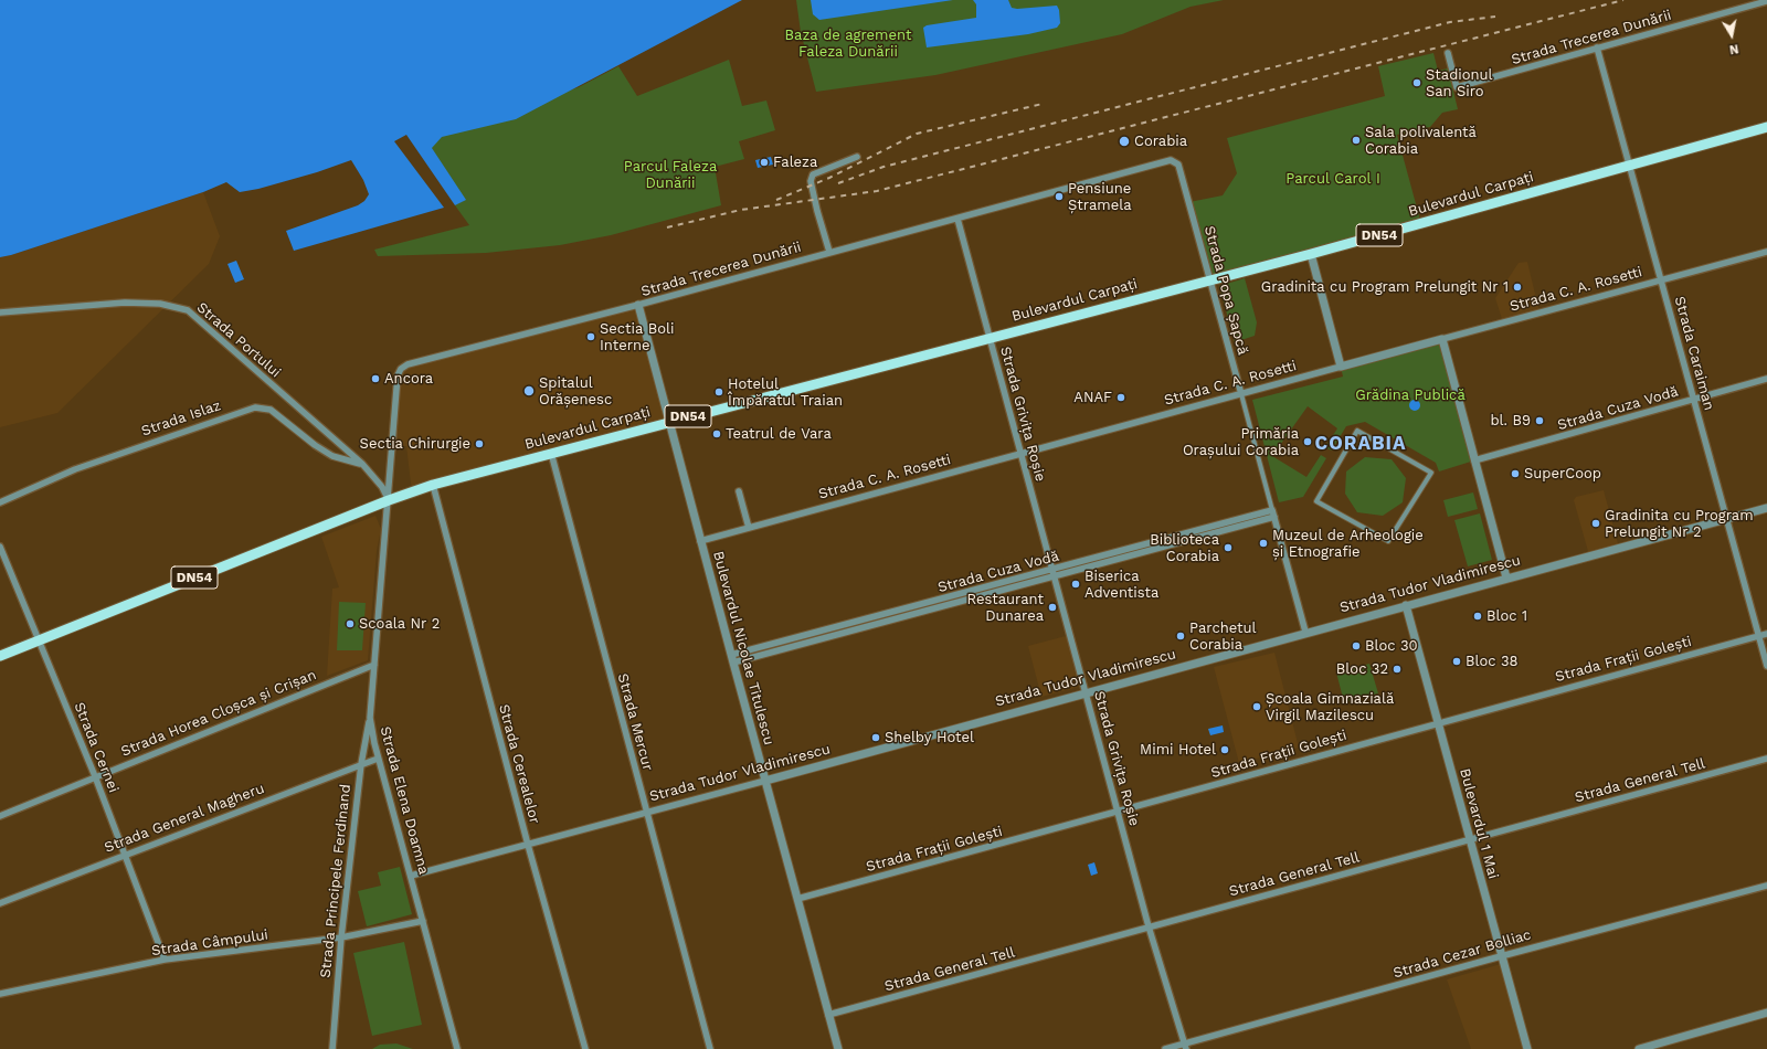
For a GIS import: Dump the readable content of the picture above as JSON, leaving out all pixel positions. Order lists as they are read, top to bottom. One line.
{"streets":{"main road":["Bulevardul Carpați","DN54"],"street":["Strada Trecerea Dunării","Strada C. A. Rosetti","Strada Popa Șapcă","Strada Portului","Strada Caraiman","Strada Cuza Vodă","Strada Grivița Roșie","Strada Islaz","Strada Tudor Vladimirescu","Bulevardul Nicolae Titulescu","Strada Frații Golești","Strada Horea Cloșca și Crișan","Strada Mercur","Strada Cernei","Strada Cerealelor","Strada General Tell","Strada Elena Doamna","Strada General Magheru","Bulevardul 1 Mai","Strada Principele Ferdinand","Strada Câmpului","Strada Cezar Bolliac"]},"crossings":[["Strada Trecerea Dunării","Bulevardul Carpați"],["Strada Trecerea Dunării","DN54"],["Strada Trecerea Dunării","Strada Popa Șapcă"],["Strada Trecerea Dunării","Strada Portului"],["Strada Trecerea Dunării","Strada Caraiman"],["Strada Trecerea Dunării","Strada Grivița Roșie"],["Strada Trecerea Dunării","Bulevardul Nicolae Titulescu"],["Strada Trecerea Dunării","Strada Elena Doamna"],["Bulevardul Carpați","DN54"],["Bulevardul Carpați","Strada Popa Șapcă"],["Bulevardul Carpați","Strada Portului"],["Bulevardul Carpați","Strada Caraiman"],["Bulevardul Carpați","Strada Grivița Roșie"],["Bulevardul Carpați","Bulevardul Nicolae Titulescu"],["Bulevardul Carpați","Strada Mercur"],["Bulevardul Carpați","Strada Cerealelor"],["Bulevardul Carpați","Strada Elena Doamna"],["DN54","Strada Portului"],["DN54","Strada Cernei"],["DN54","Strada Elena Doamna"],["Strada C. A. Rosetti","Strada Popa Șapcă"],["Strada C. A. Rosetti","Strada Caraiman"],["Strada C. A. Rosetti","Strada Grivița Roșie"],["Strada C. A. Rosetti","Bulevardul Nicolae Titulescu"],["Strada Popa Șapcă","Strada Cuza Vodă"],["Strada Popa Șapcă","Strada Tudor Vladimirescu"],["Strada Portului","Strada Islaz"],["Strada Portului","Strada Elena Doamna"],["Strada Caraiman","Strada Cuza Vodă"],["Strada Caraiman","Strada Tudor Vladimirescu"],["Strada Caraiman","Strada Frații Golești"],["Strada Cuza Vodă","Strada Grivița Roșie"],["Strada Cuza Vodă","Bulevardul Nicolae Titulescu"],["Strada Grivița Roșie","Strada Tudor Vladimirescu"],["Strada Grivița Roșie","Strada Frații Golești"],["Strada Grivița Roșie","Strada General Tell"],["Strada Grivița Roșie","Strada Cezar Bolliac"],["Strada Tudor Vladimirescu","Bulevardul Nicolae Titulescu"],["Strada Tudor Vladimirescu","Strada Mercur"],["Strada Tudor Vladimirescu","Strada Cerealelor"],["Strada Tudor Vladimirescu","Strada Elena Doamna"],["Strada Tudor Vladimirescu","Bulevardul 1 Mai"],["Bulevardul Nicolae Titulescu","Strada Frații Golești"],["Bulevardul Nicolae Titulescu","Strada General Tell"],["Strada Frații Golești","Bulevardul 1 Mai"],["Strada Horea Cloșca și Crișan","Strada Cernei"],["Strada Horea Cloșca și Crișan","Strada Elena Doamna"],["Strada Cernei","Strada General Magheru"],["Strada Cernei","Strada Câmpului"],["Strada General Tell","Bulevardul 1 Mai"],["Strada Elena Doamna","Strada General Magheru"],["Strada Elena Doamna","Strada Principele Ferdinand"],["Strada Elena Doamna","Strada Câmpului"],["Strada General Magheru","Strada Principele Ferdinand"],["Bulevardul 1 Mai","Strada Cezar Bolliac"],["Strada Principele Ferdinand","Strada Câmpului"]],"districts":["CORABIA"],"parks":["Baza de agrement Faleza Dunării","Parcul Faleza Dunării","Parcul Carol I","Grădina Publică"],"places":["Stadionul San Siro","Sala polivalentă Corabia","Corabia","Faleza","Pensiune Ștramela","Gradinita cu Program Prelungit Nr 1","Sectia Boli Interne","Ancora","Spitalul Orășenesc","Hotelul Împăratul Traian","ANAF","bl. B9","Teatrul de Vara","Primăria Orașului Corabia","Sectia Chirurgie","SuperCoop","Gradinita cu Program Prelungit Nr 2","Muzeul de Arheologie și Etnografie","Biblioteca Corabia","Biserica Adventista","Restaurant Dunarea","Bloc 1","Scoala Nr 2","Parchetul Corabia","Bloc 30","Bloc 38","Bloc 32","Școala Gimnazială Virgil Mazilescu","Shelby Hotel","Mimi Hotel"],"north":"bottom"}
